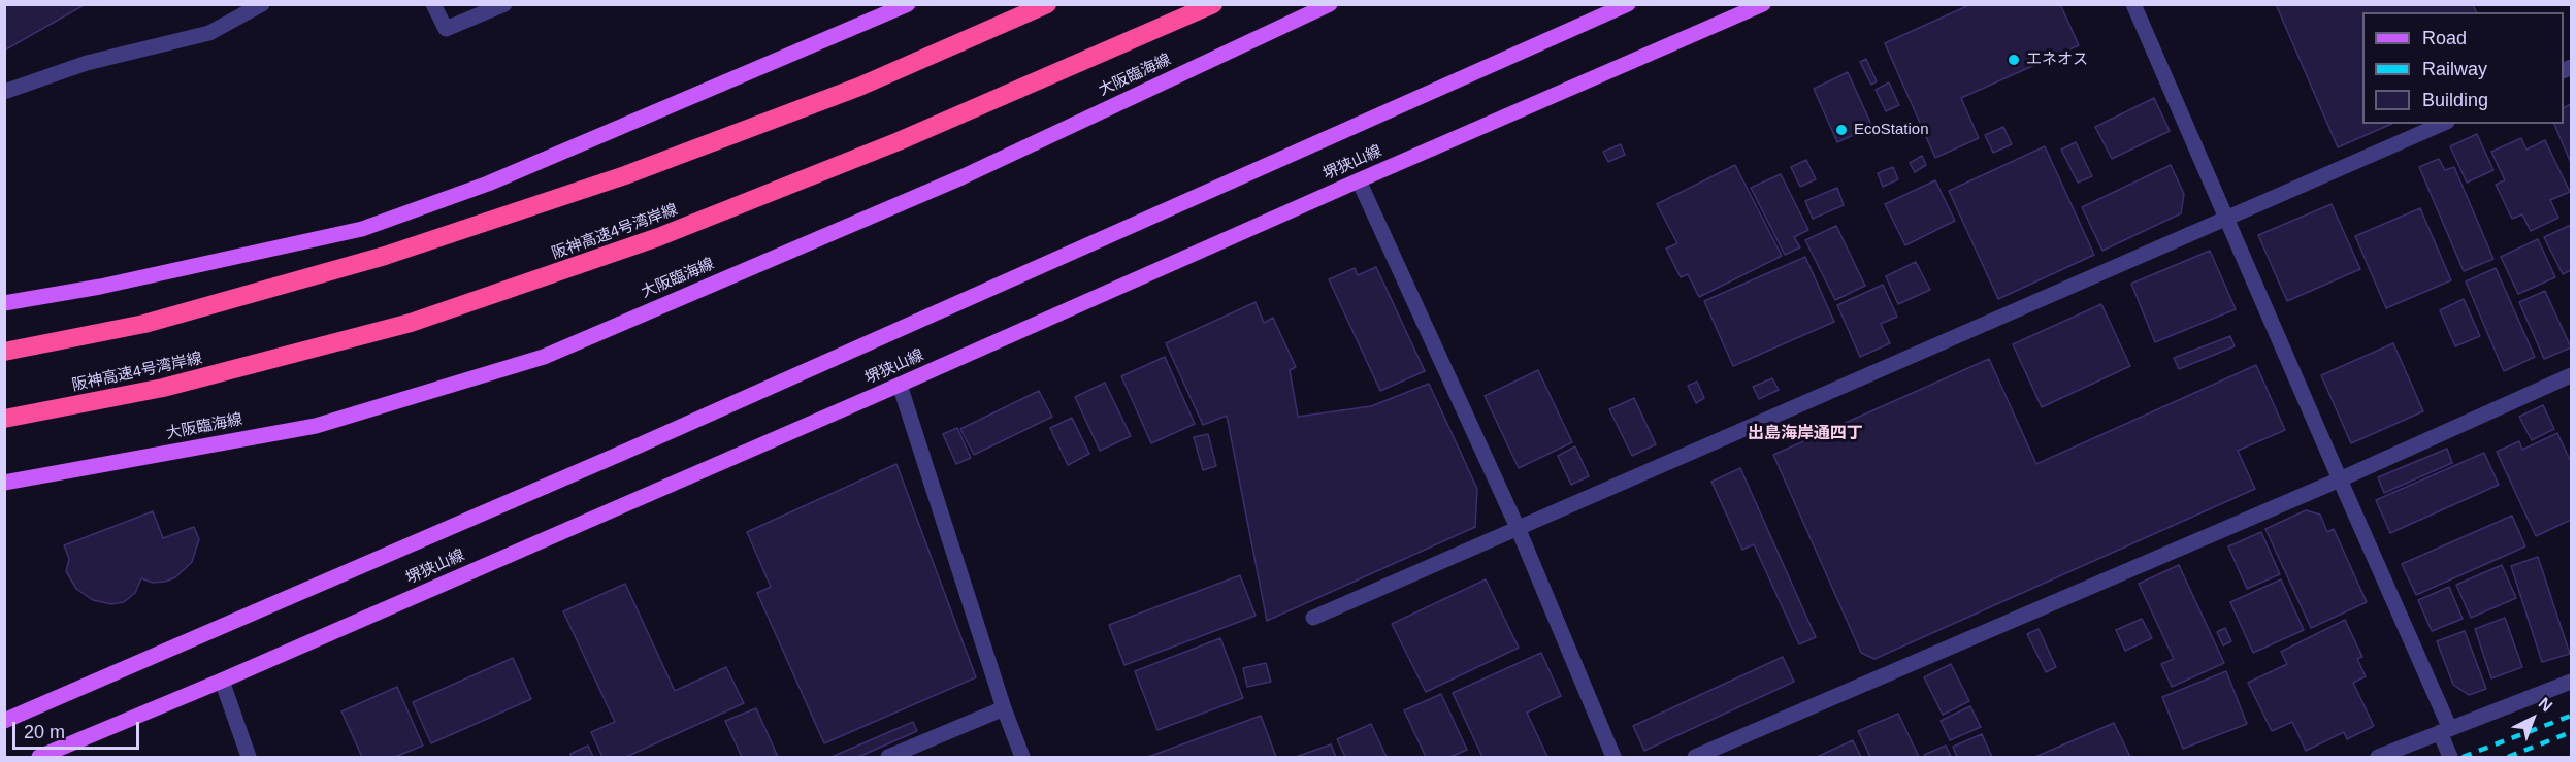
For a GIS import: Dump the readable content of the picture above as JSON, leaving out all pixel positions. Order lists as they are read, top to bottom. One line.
{"streets":{"highway":["阪神高速4号湾岸線"],"main road":["大阪臨海線","堺狭山線"]},"districts":["出島海岸通四丁"],"places":["エネオス","EcoStation"],"legend":["Road","Railway","Building"],"scale_bar":"20 m","north":"top right"}
